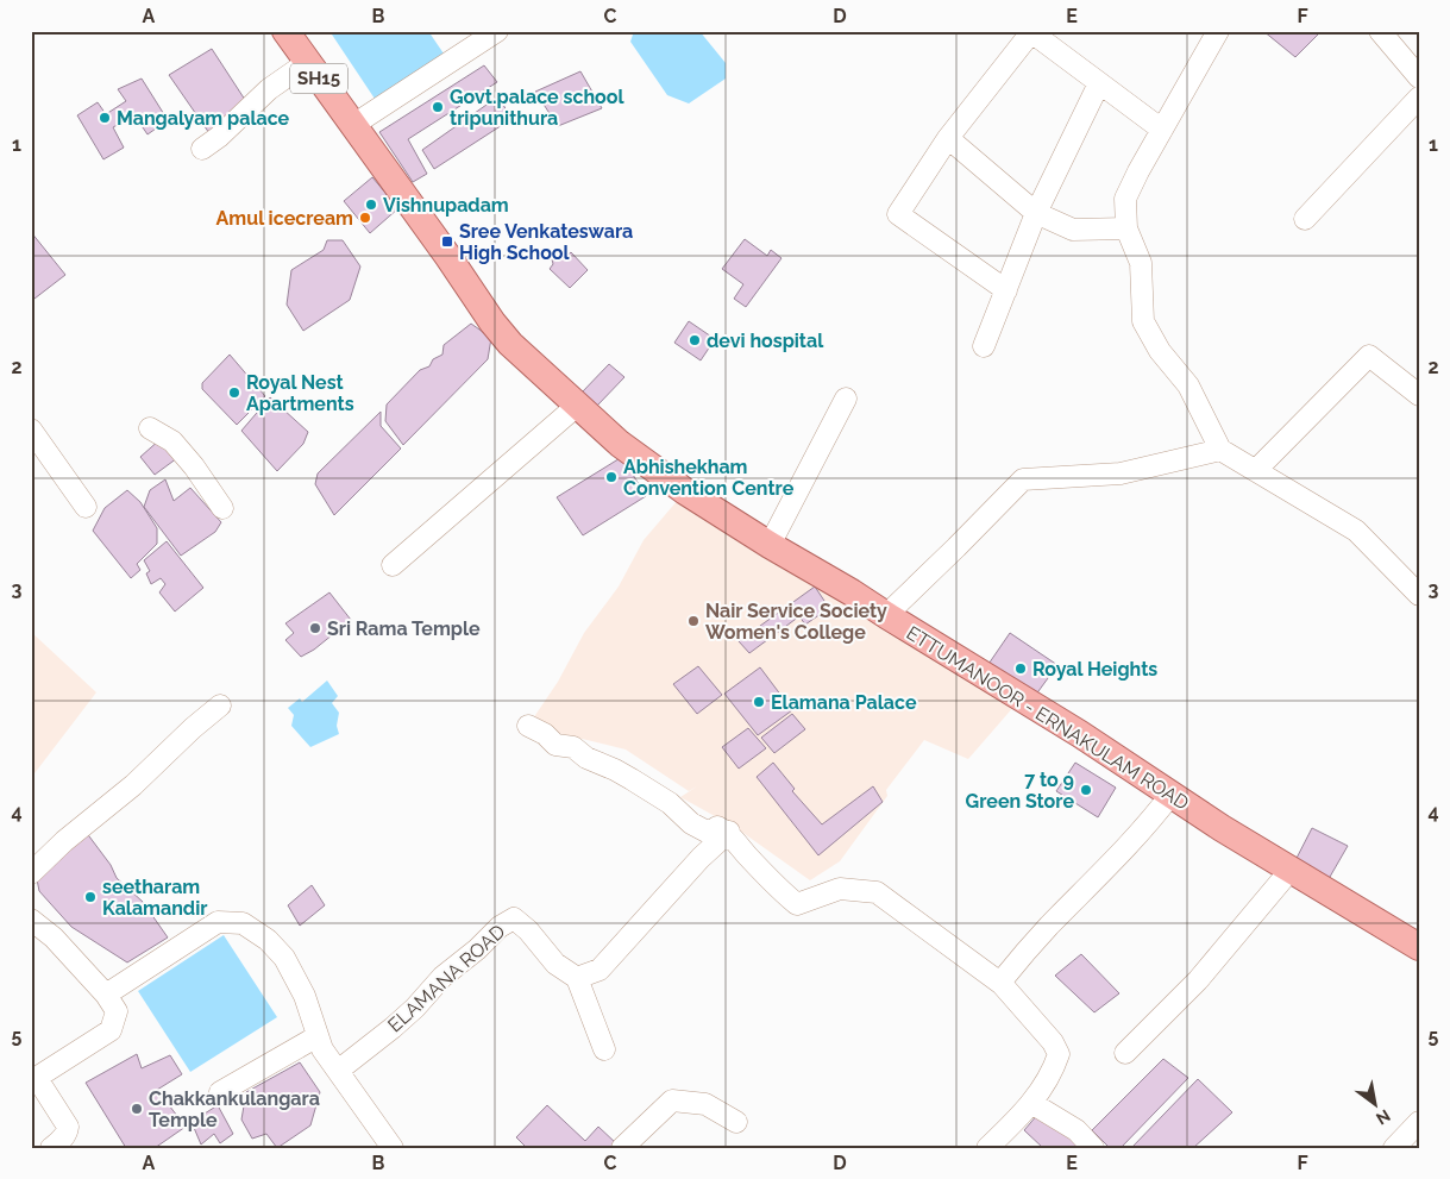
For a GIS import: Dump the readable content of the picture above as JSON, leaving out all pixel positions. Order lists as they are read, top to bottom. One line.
{"streets":{"main road":["SH15","ETTUMANOOR - ERNAKULAM ROAD"],"street":["ELAMANA ROAD"]},"places":{"other":["Govt.palace school tripunithura","Mangalyam palace","Vishnupadam","Amul icecream","devi hospital","Royal Nest Apartments","Abhishekham Convention Centre","Nair Service Society Women's College","Sri Rama Temple","Royal Heights","Elamana Palace","7 to 9 Green Store","seetharam Kalamandir","Chakkankulangara Temple"],"transit":["Sree Venkateswara High School"]},"north":"bottom right","grid":{"columns":["A","B","C","D","E","F"],"rows":["1","2","3","4","5"]}}
